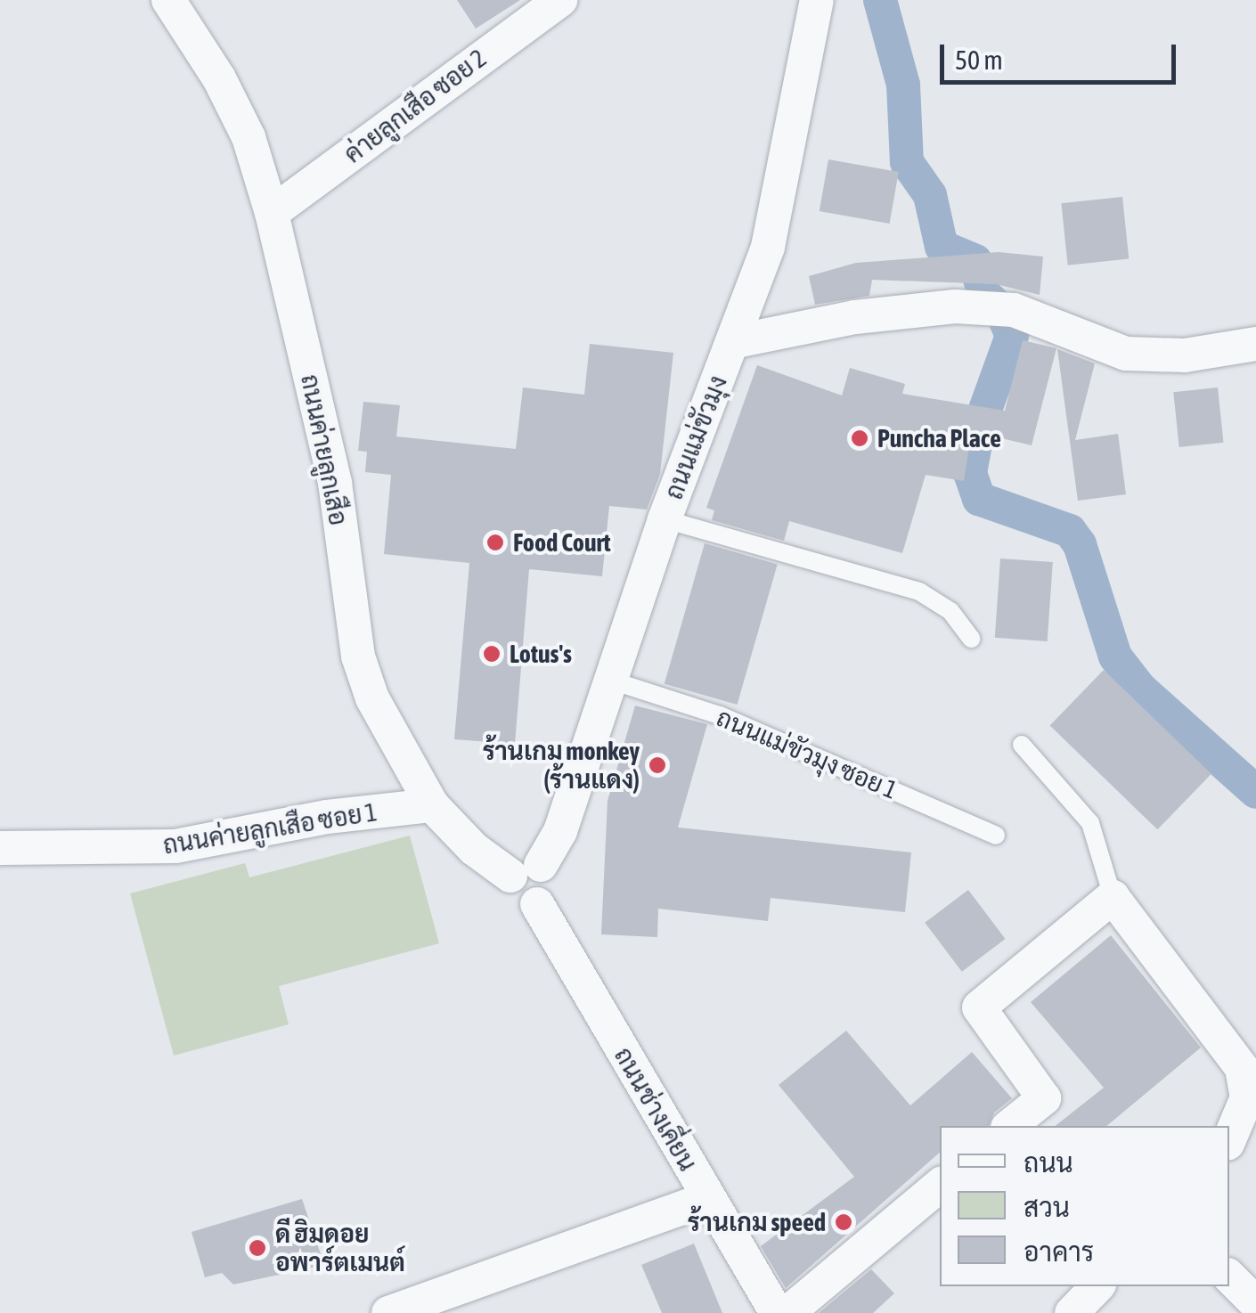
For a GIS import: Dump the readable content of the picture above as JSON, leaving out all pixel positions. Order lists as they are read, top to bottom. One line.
{"streets":{"street":["ค่ายลูกเสือ ซอย 2","ถนนแม่ขัวมุง","ถนนค่ายลูกเสือ","ถนนค่ายลูกเสือ ซอย 1","ถนนช่างเคี่ยน"],"lane":["ถนนแม่ขัวมุง ซอย 1"]},"crossings":[["ค่ายลูกเสือ ซอย 2","ถนนค่ายลูกเสือ"],["ถนนแม่ขัวมุง","ถนนค่ายลูกเสือ"],["ถนนแม่ขัวมุง","ถนนแม่ขัวมุง ซอย 1"],["ถนนแม่ขัวมุง","ถนนช่างเคี่ยน"],["ถนนค่ายลูกเสือ","ถนนค่ายลูกเสือ ซอย 1"],["ถนนค่ายลูกเสือ","ถนนช่างเคี่ยน"]],"places":["Puncha Place","Food Court","Lotus's","ร้านเกม monkey (ร้านแดง)","ร้านเกม speed","ดี ฮิมดอย อพาร์ตเมนต์"],"legend":["ถนน","สวน","อาคาร"],"scale_bar":"50 m"}
